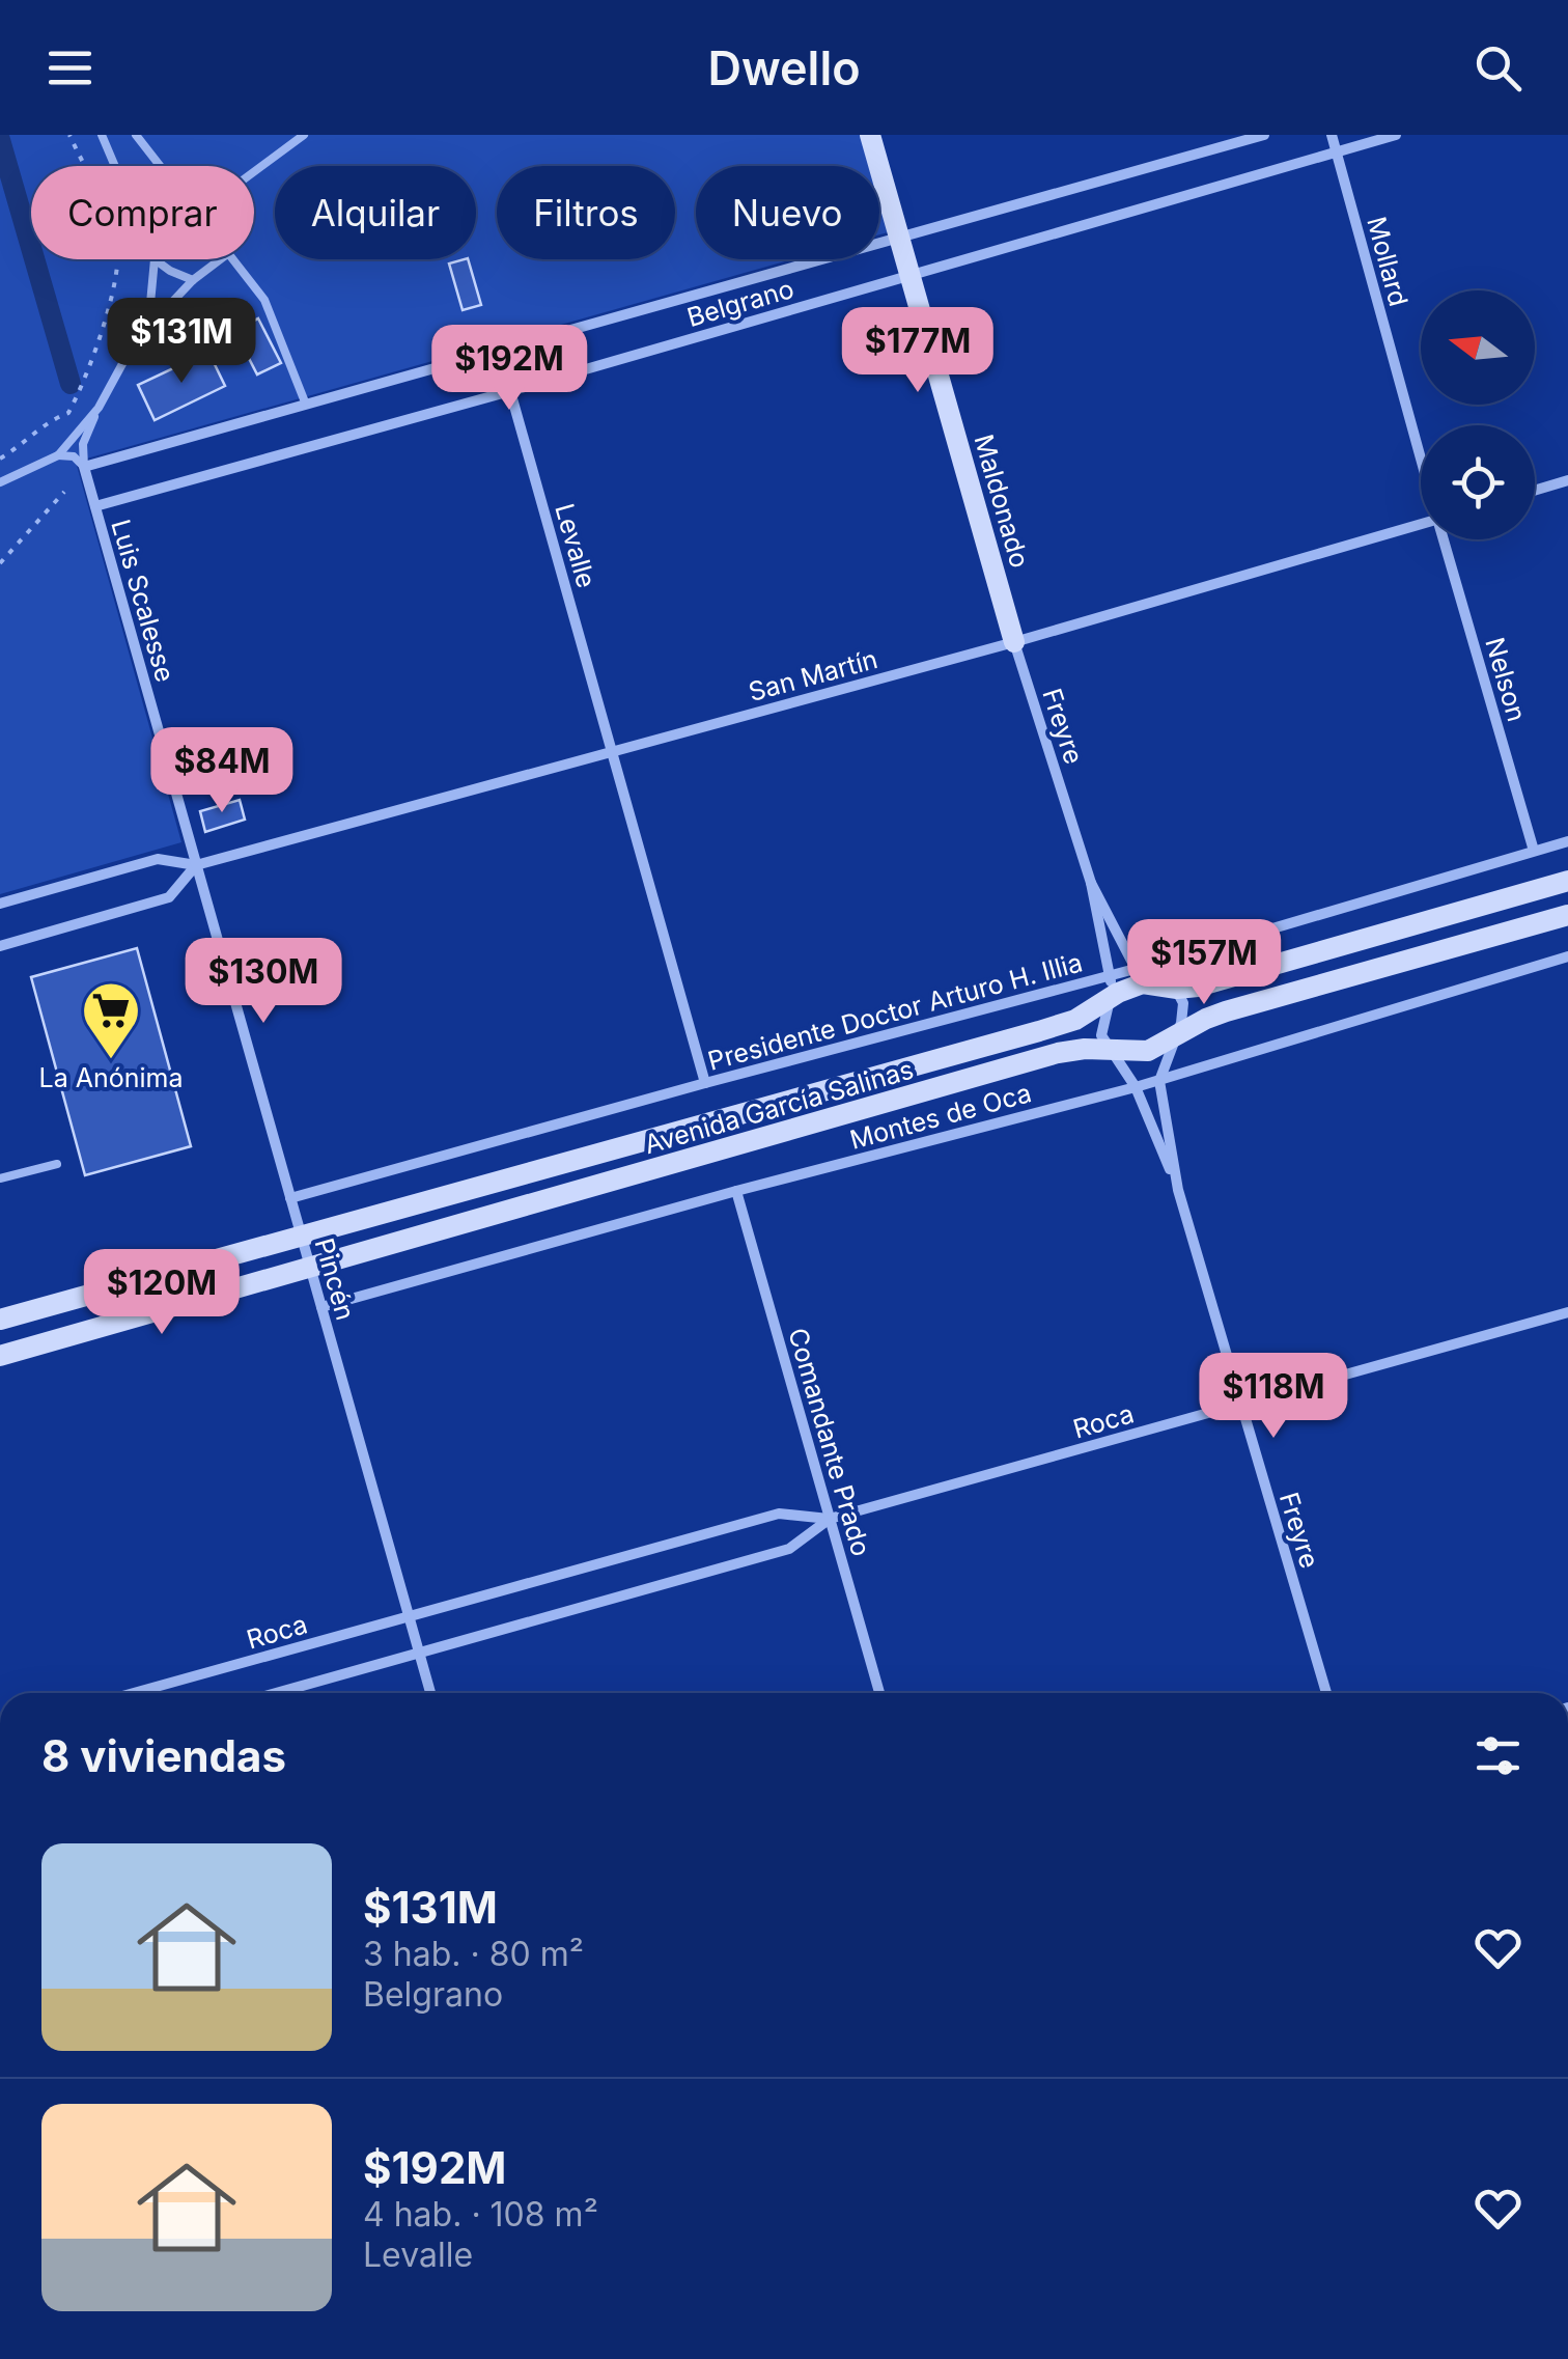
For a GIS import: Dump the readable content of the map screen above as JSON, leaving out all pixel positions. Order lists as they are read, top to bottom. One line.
{"streets":{"main road":["Maldonado","Avenida García Salinas"],"street":["Mollard","Belgrano","Levalle","Luis Scalesse","San Martín","Nelson","Freyre","Presidente Doctor Arturo H. Illia","Montes de Oca","Pincén","Roca","Comandante Prado"]},"crossings":[["Mollard","Belgrano"],["Belgrano","Maldonado"],["Belgrano","Levalle"],["Belgrano","Luis Scalesse"],["Maldonado","San Martín"],["Maldonado","Freyre"],["Levalle","San Martín"],["Luis Scalesse","San Martín"],["Luis Scalesse","Pincén"],["San Martín","Freyre"],["San Martín","Pincén"],["Nelson","Presidente Doctor Arturo H. Illia"],["Freyre","Presidente Doctor Arturo H. Illia"],["Freyre","Avenida García Salinas"],["Freyre","Montes de Oca"],["Freyre","Roca"],["Presidente Doctor Arturo H. Illia","Avenida García Salinas"],["Presidente Doctor Arturo H. Illia","Pincén"],["Avenida García Salinas","Pincén"],["Montes de Oca","Pincén"],["Montes de Oca","Comandante Prado"],["Pincén","Roca"],["Roca","Comandante Prado"]],"places":{"supermarket":["La Anónima"]},"north":"left","page":{"header":"Dwello","chip":["Comprar","Alquilar","Filtros","Nuevo"],"price":["$131M","$177M","$192M","$84M","$157M","$130M","$120M","$118M"],"heading":"8 viviendas","list":[{"name":"$131M","note":"3 hab. · 80 m² · Belgrano"},{"name":"$192M","note":"4 hab. · 108 m² · Levalle"}]}}
